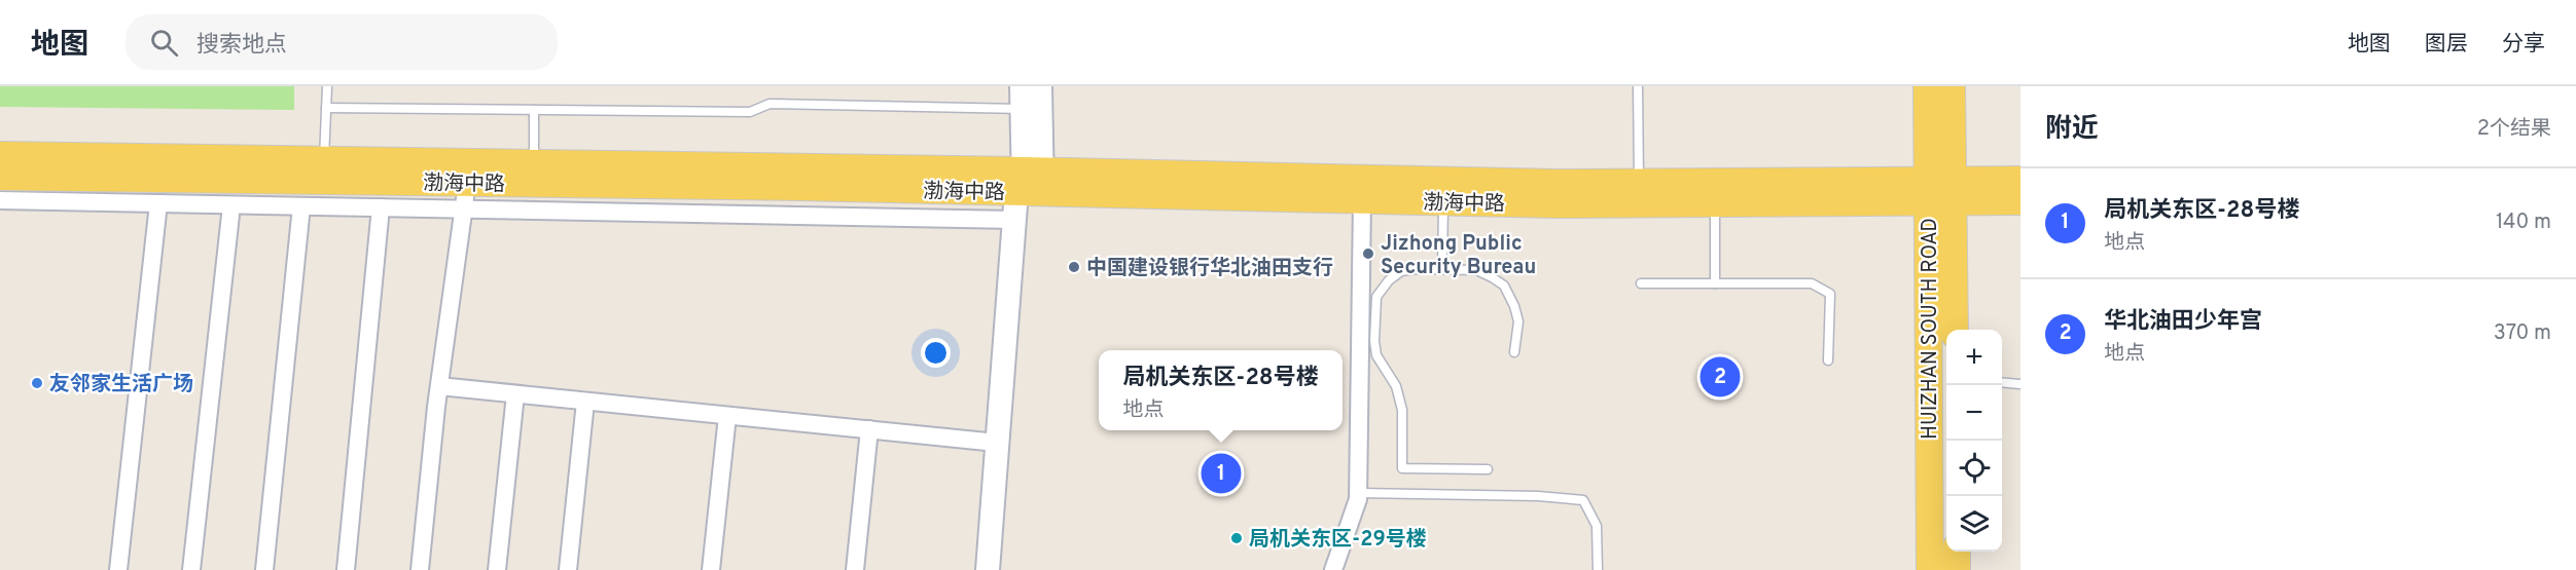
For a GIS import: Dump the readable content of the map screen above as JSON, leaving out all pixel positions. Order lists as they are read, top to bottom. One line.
{"streets":{"main road":["渤海中路","HUIZHAN SOUTH ROAD"]},"crossings":[["渤海中路","HUIZHAN SOUTH ROAD"]],"places":["Jizhong Public Security Bureau","中国建设银行华北油田支行","友邻家生活广场","局机关东区-29号楼"],"page":{"header":"地图","search":"搜索地点","nav":["地图","图层","分享"],"heading":["附近","2个结果"],"list":[{"mark":"1","name":"局机关东区-28号楼","note":"地点","value":"140 m"},{"mark":"2","name":"华北油田少年宫","note":"地点","value":"370 m"}],"map_buttons":["+","−"],"popup":["局机关东区-28号楼","地点"],"pins":["2","1"]}}
